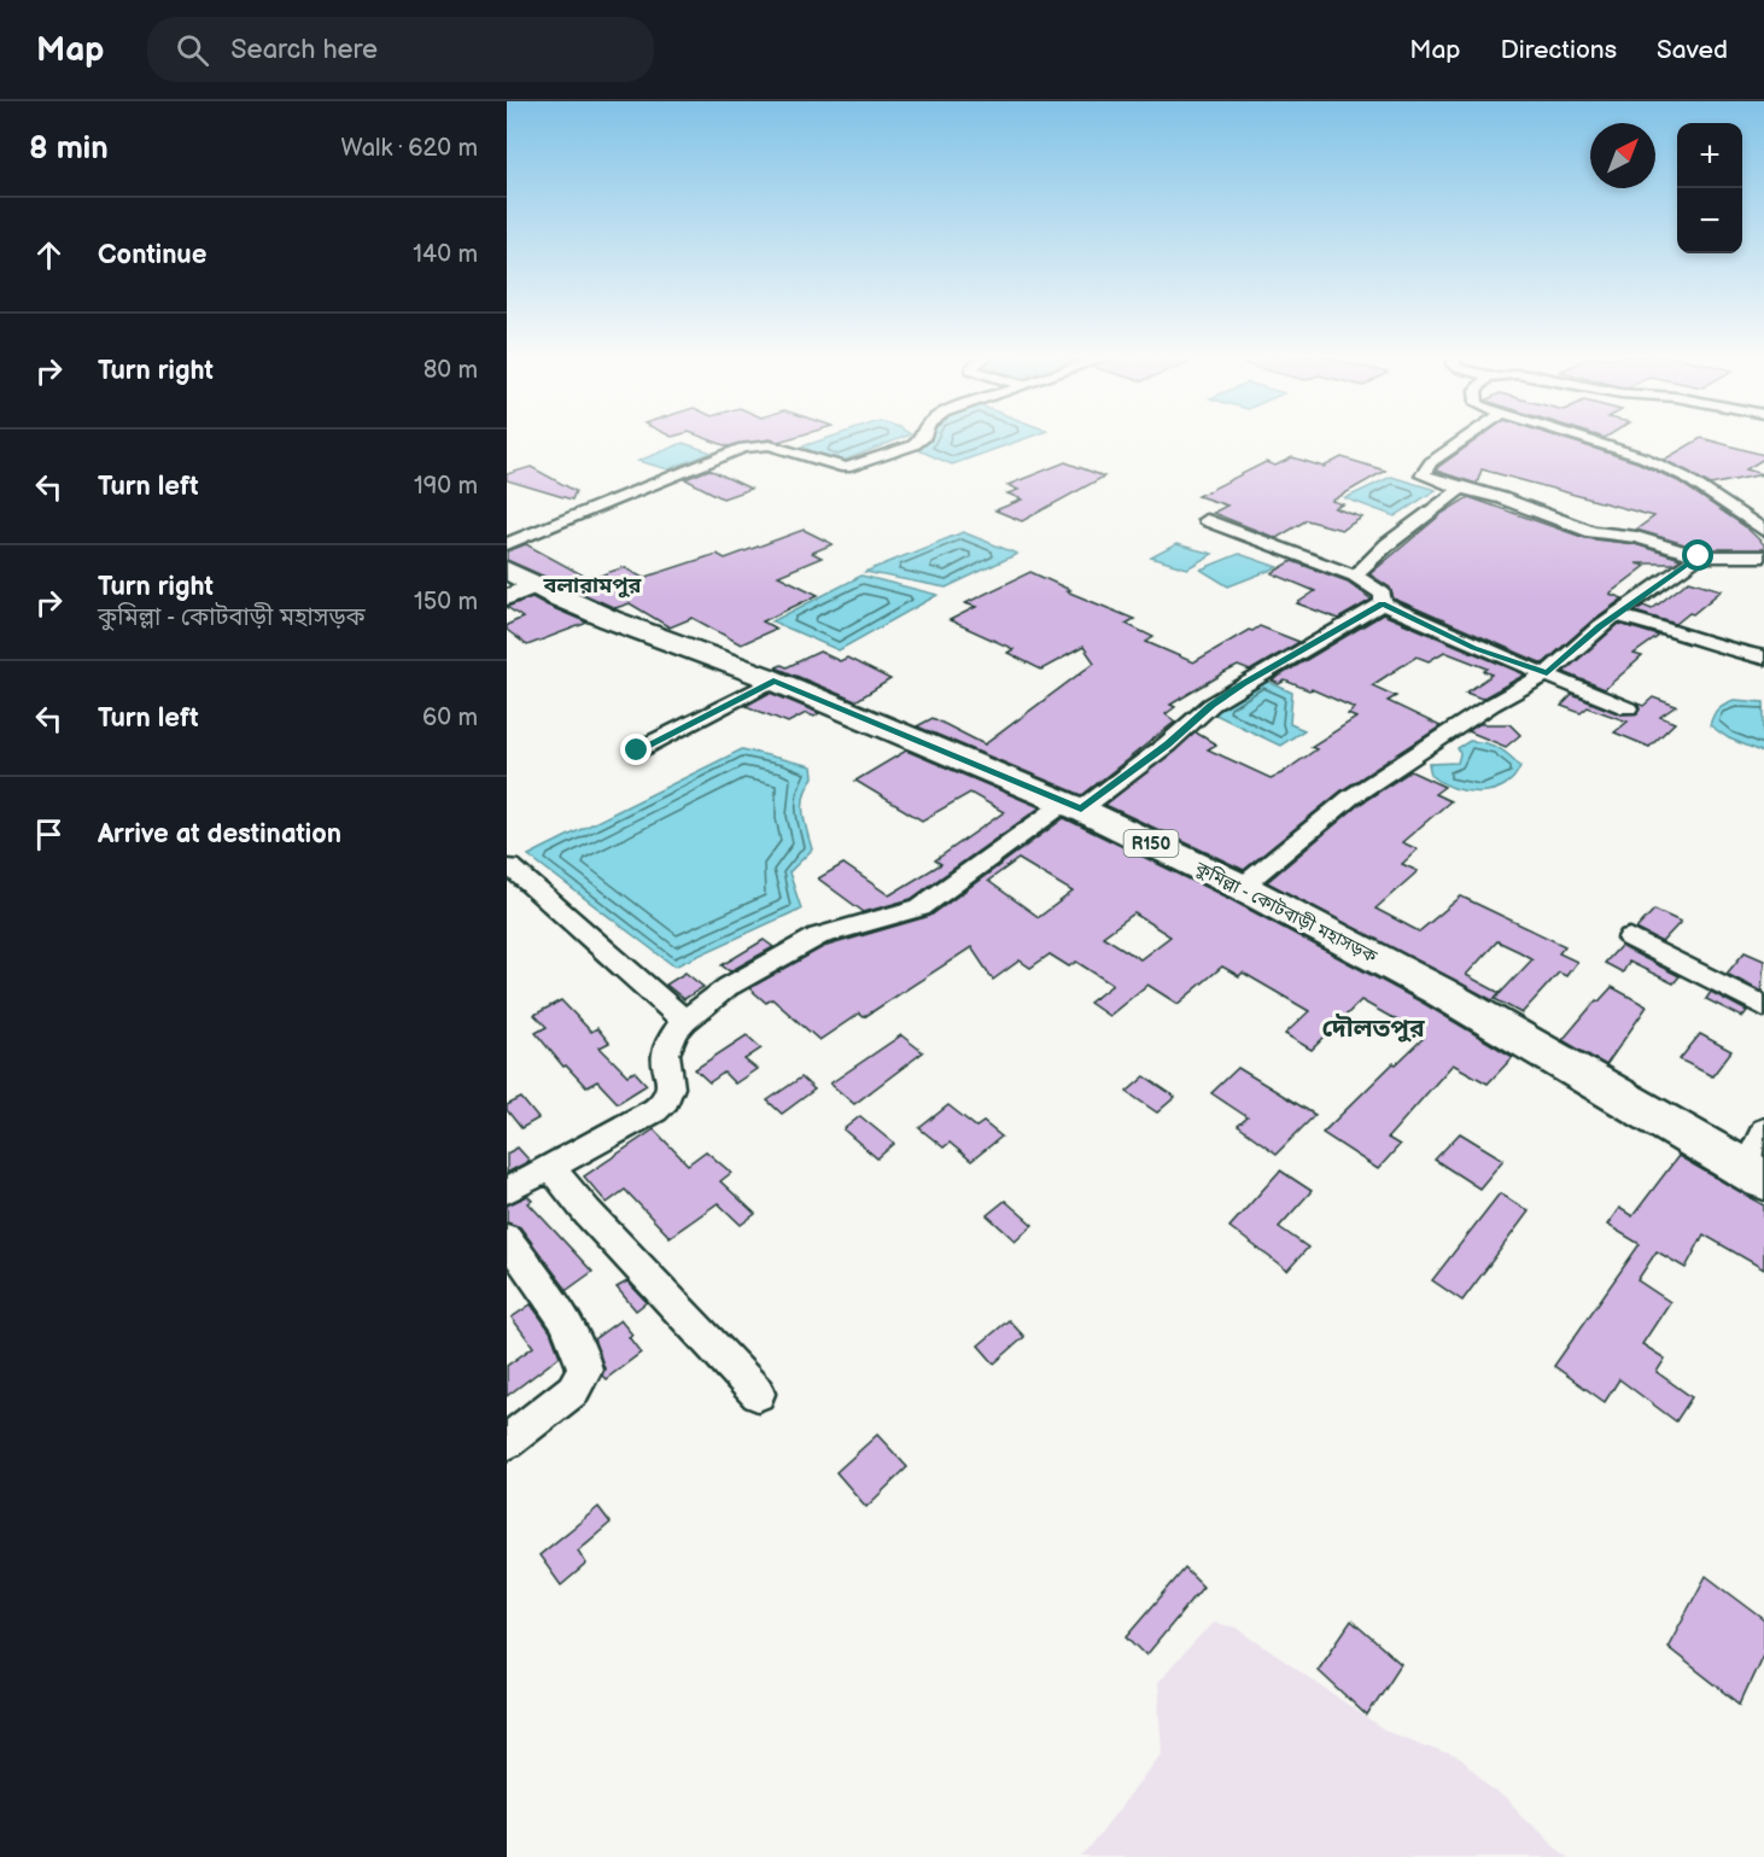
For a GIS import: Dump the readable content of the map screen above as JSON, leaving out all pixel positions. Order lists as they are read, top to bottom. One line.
{"streets":{"main road":["R150","কুমিল্লা - কোটবাড়ী মহাসড়ক"]},"districts":["বলারামপুর","দৌলতপুর"],"north":"top right","page":{"header":"Map","search":"Search here","nav":["Map","Directions","Saved"],"heading":["8 min","Walk · 620 m"],"map_buttons":["+","−"],"list":[["Continue","140 m"],["Turn right","80 m"],["Turn left","190 m"],["Turn right","কুমিল্লা - কোটবাড়ী মহাসড়ক","150 m"],["Turn left","60 m"],"Arrive at destination"]}}
